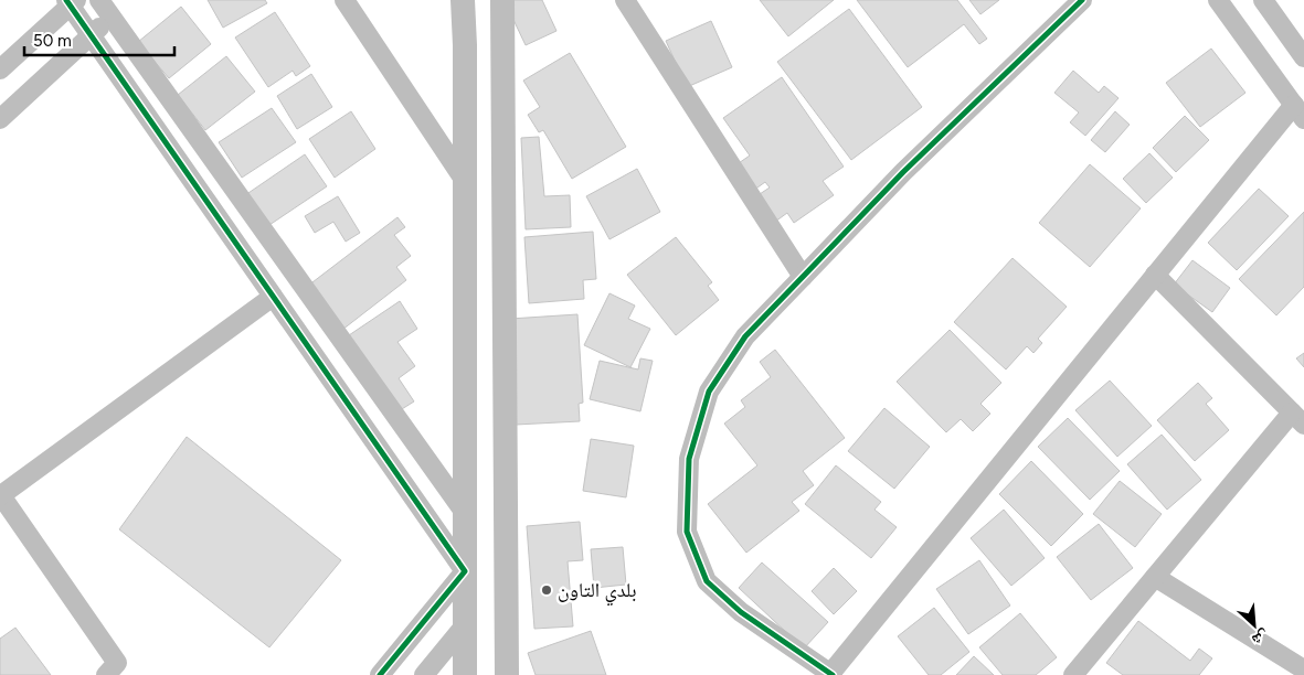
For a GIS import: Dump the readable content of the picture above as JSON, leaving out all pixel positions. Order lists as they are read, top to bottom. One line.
{"places":["بلدي التاون"],"scale_bar":"50 m","north":"bottom right"}
